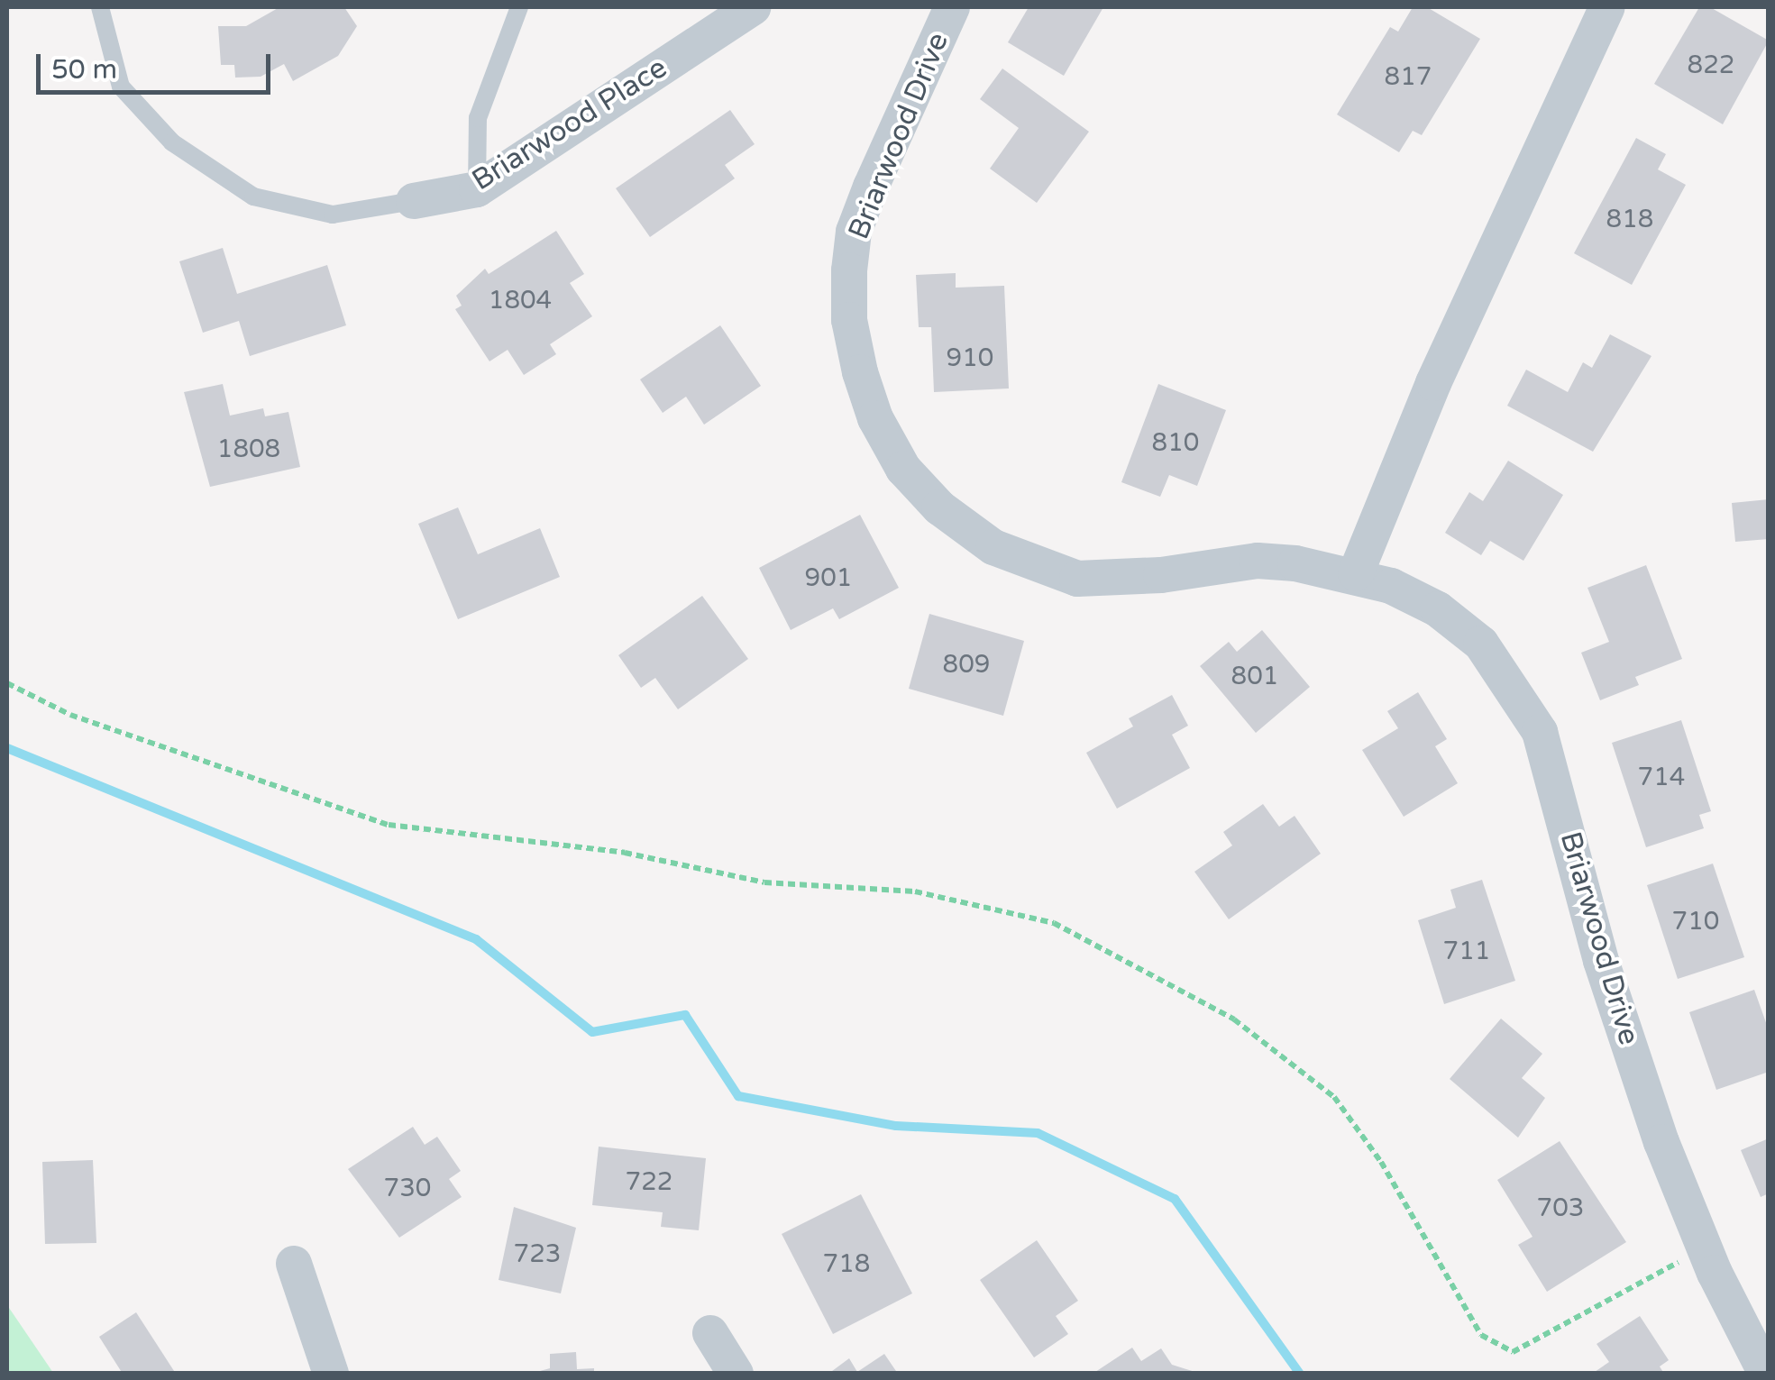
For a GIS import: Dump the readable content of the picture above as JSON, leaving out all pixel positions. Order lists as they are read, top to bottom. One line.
{"streets":{"street":["Briarwood Place","Briarwood Drive"]},"house_numbers":["822","817","818","1804","910","810","1808","901","809","801","714","710","711","722","730","703","723","718"],"scale_bar":"50 m"}
